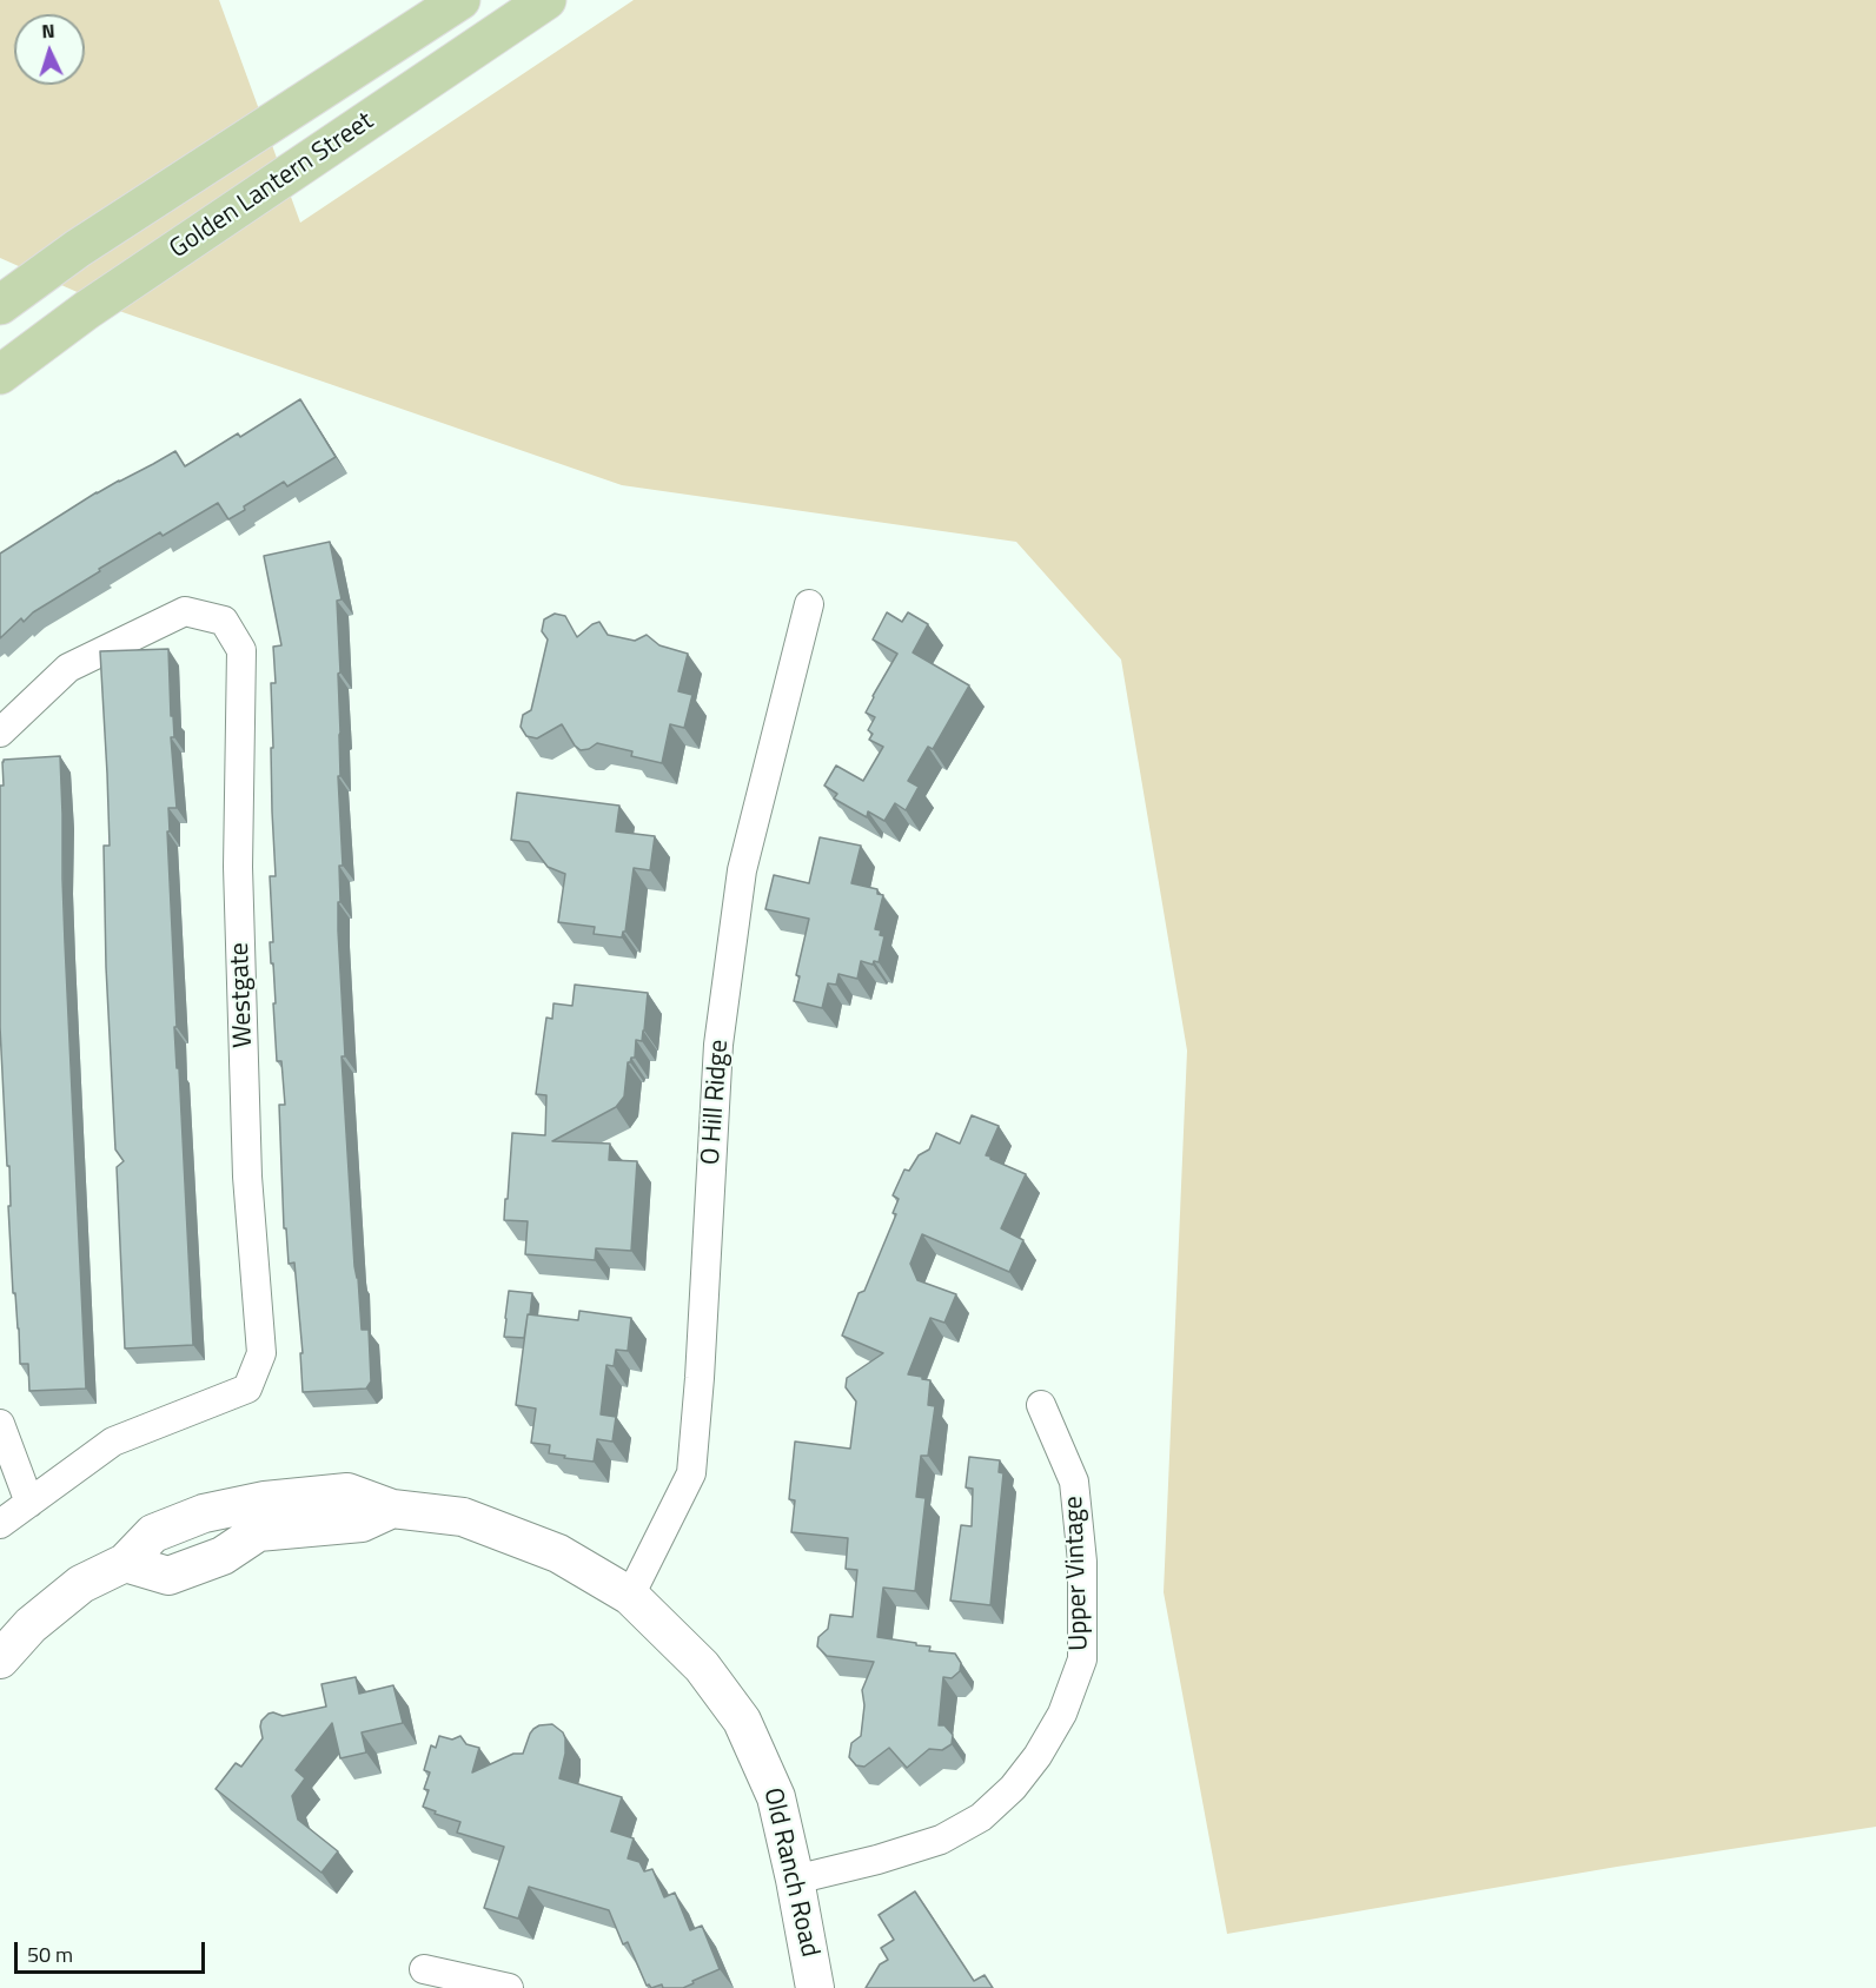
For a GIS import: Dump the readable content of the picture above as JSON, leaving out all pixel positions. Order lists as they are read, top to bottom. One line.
{"streets":{"main road":["Golden Lantern Street"],"street":["Westgate","O Hill Ridge","Upper Vintage","Old Ranch Road"]},"crossings":[["O Hill Ridge","Old Ranch Road"],["Upper Vintage","Old Ranch Road"]],"scale_bar":"50 m","north":"top"}
